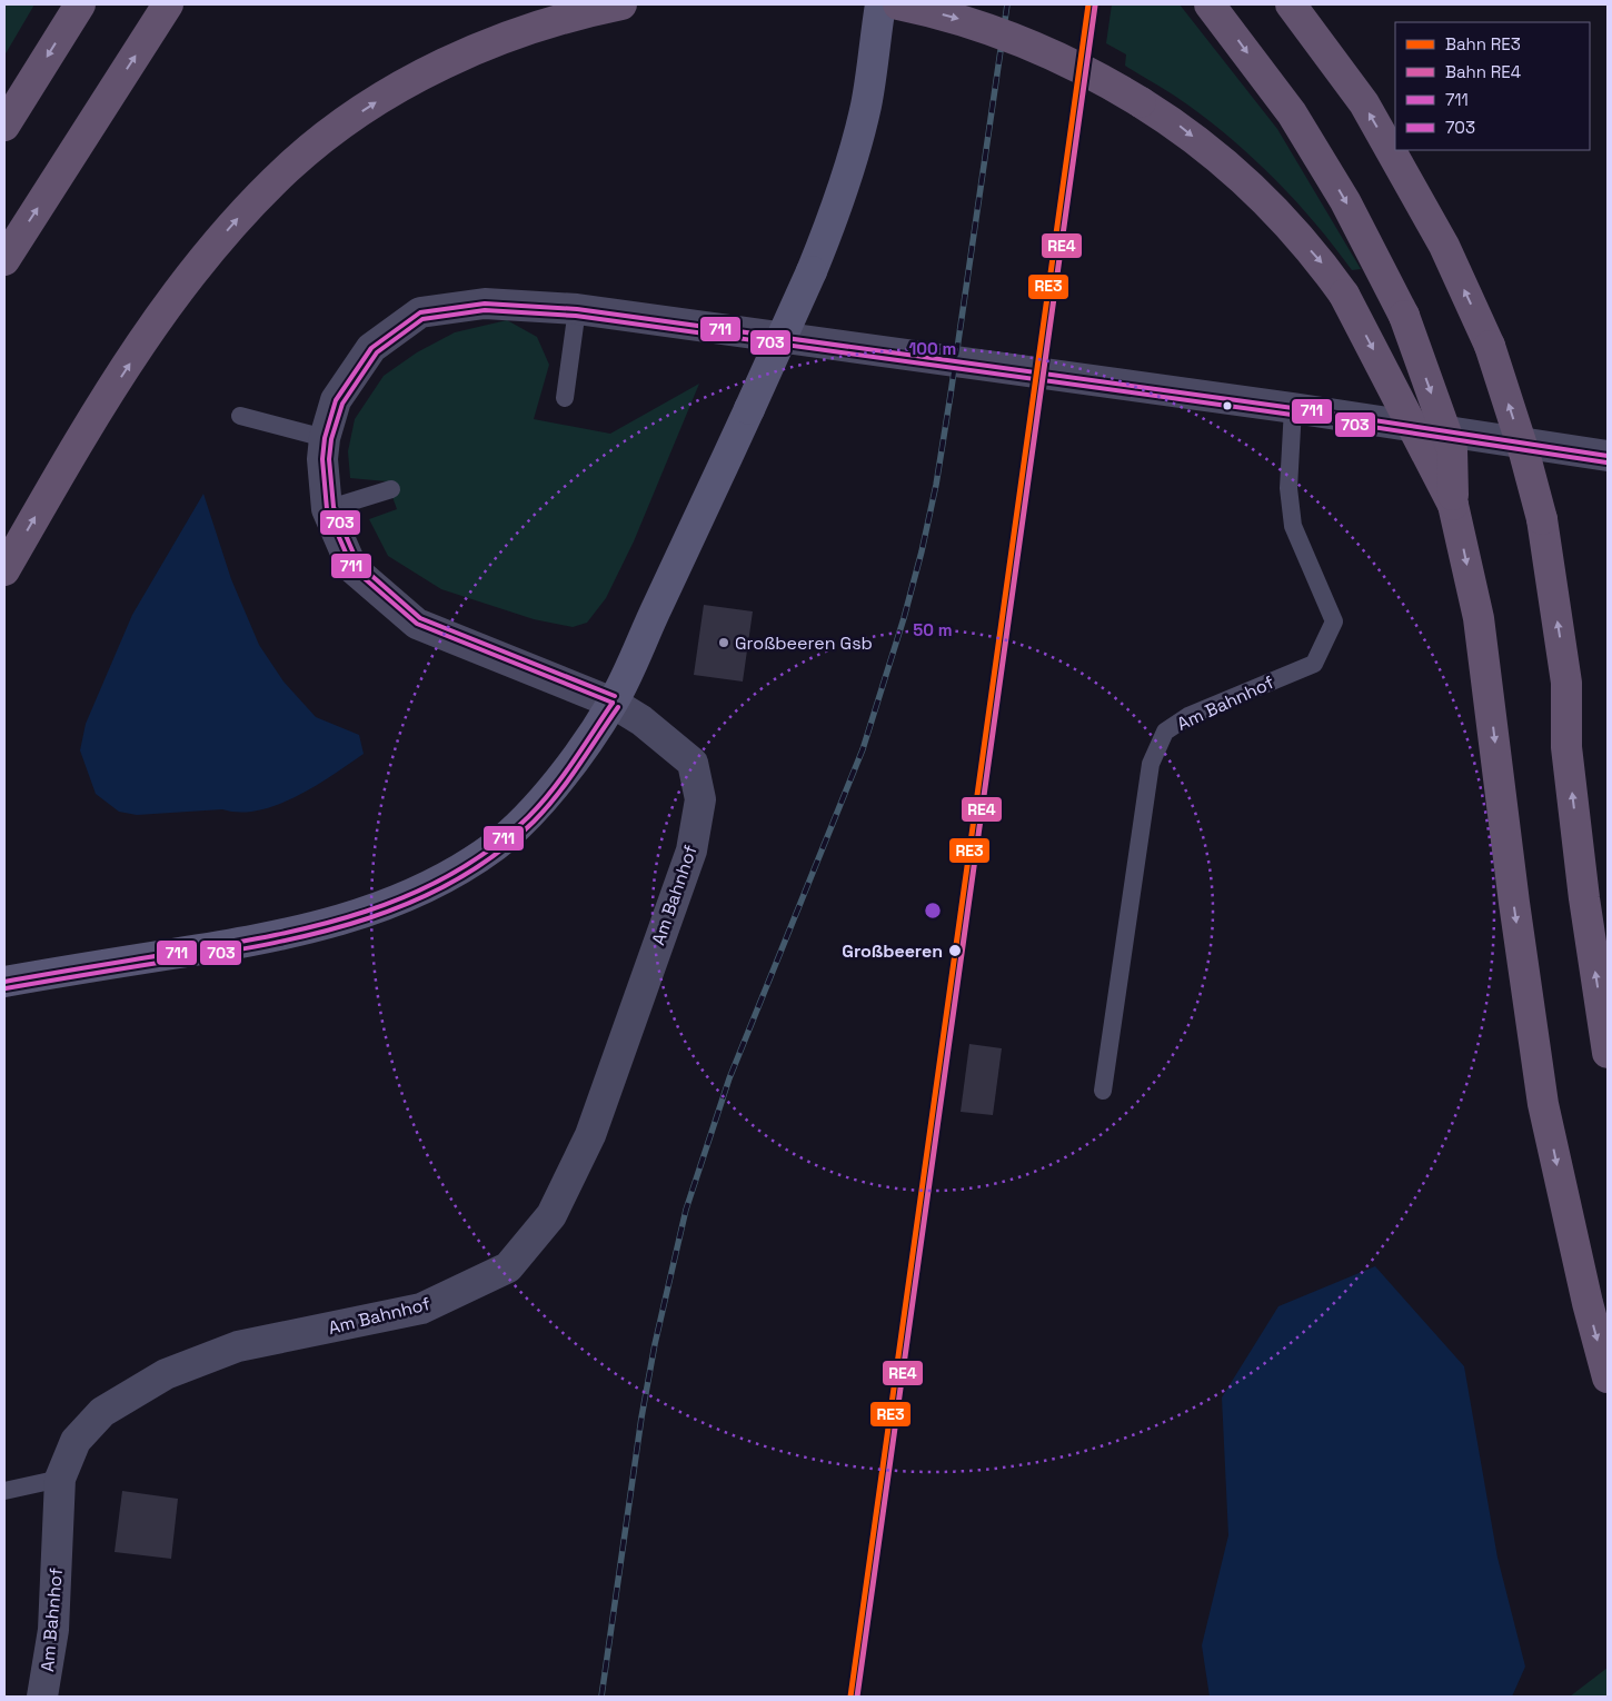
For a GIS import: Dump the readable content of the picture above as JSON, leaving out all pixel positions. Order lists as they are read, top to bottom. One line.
{"streets":{"street":["Am Bahnhof"]},"places":["Großbeeren Gsb","Großbeeren"],"lines":["rail line RE3","rail line RE4","transit line 711","transit line 703"],"legend":["Bahn RE3","Bahn RE4","711","703"],"rings":["100 m","50 m"]}
